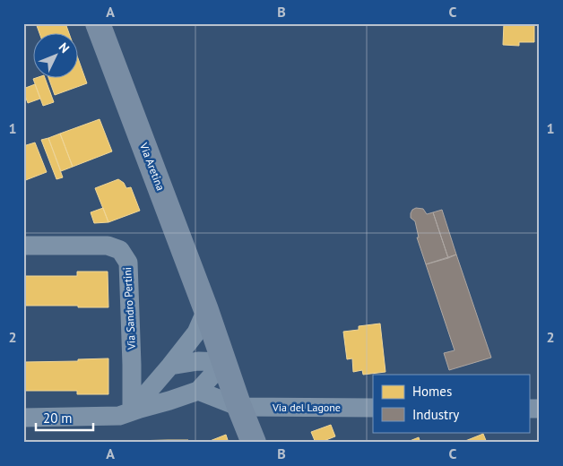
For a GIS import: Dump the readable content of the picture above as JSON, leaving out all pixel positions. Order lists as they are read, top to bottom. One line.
{"streets":{"street":["Via Aretina","Via Sandro Pertini","Via del Lagone"]},"legend":["Homes","Industry"],"scale_bar":"20 m","north":"top right","grid":{"columns":["A","B","C"],"rows":["1","2"]}}
